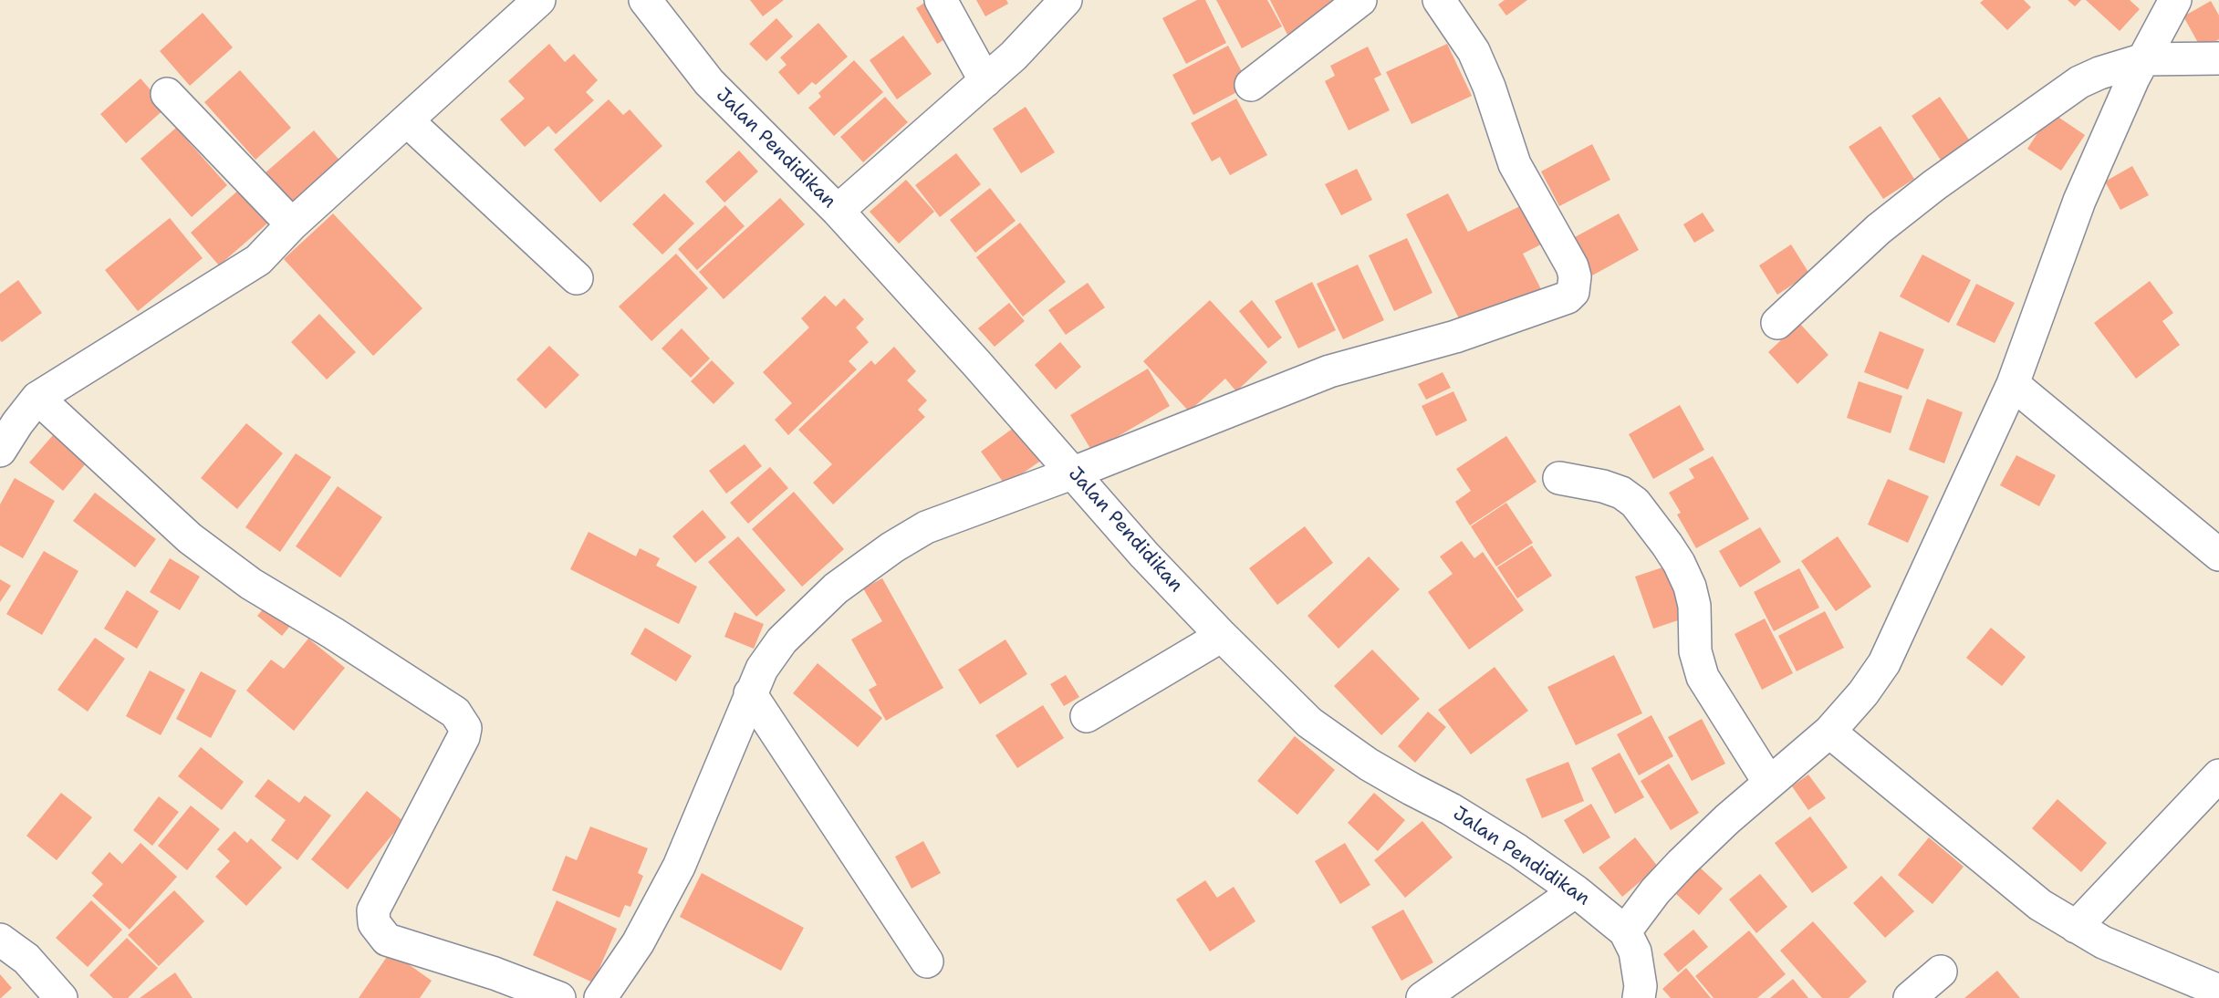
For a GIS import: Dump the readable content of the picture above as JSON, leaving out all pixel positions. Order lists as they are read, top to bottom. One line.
{"streets":{"street":["Jalan Pendidikan"]}}
